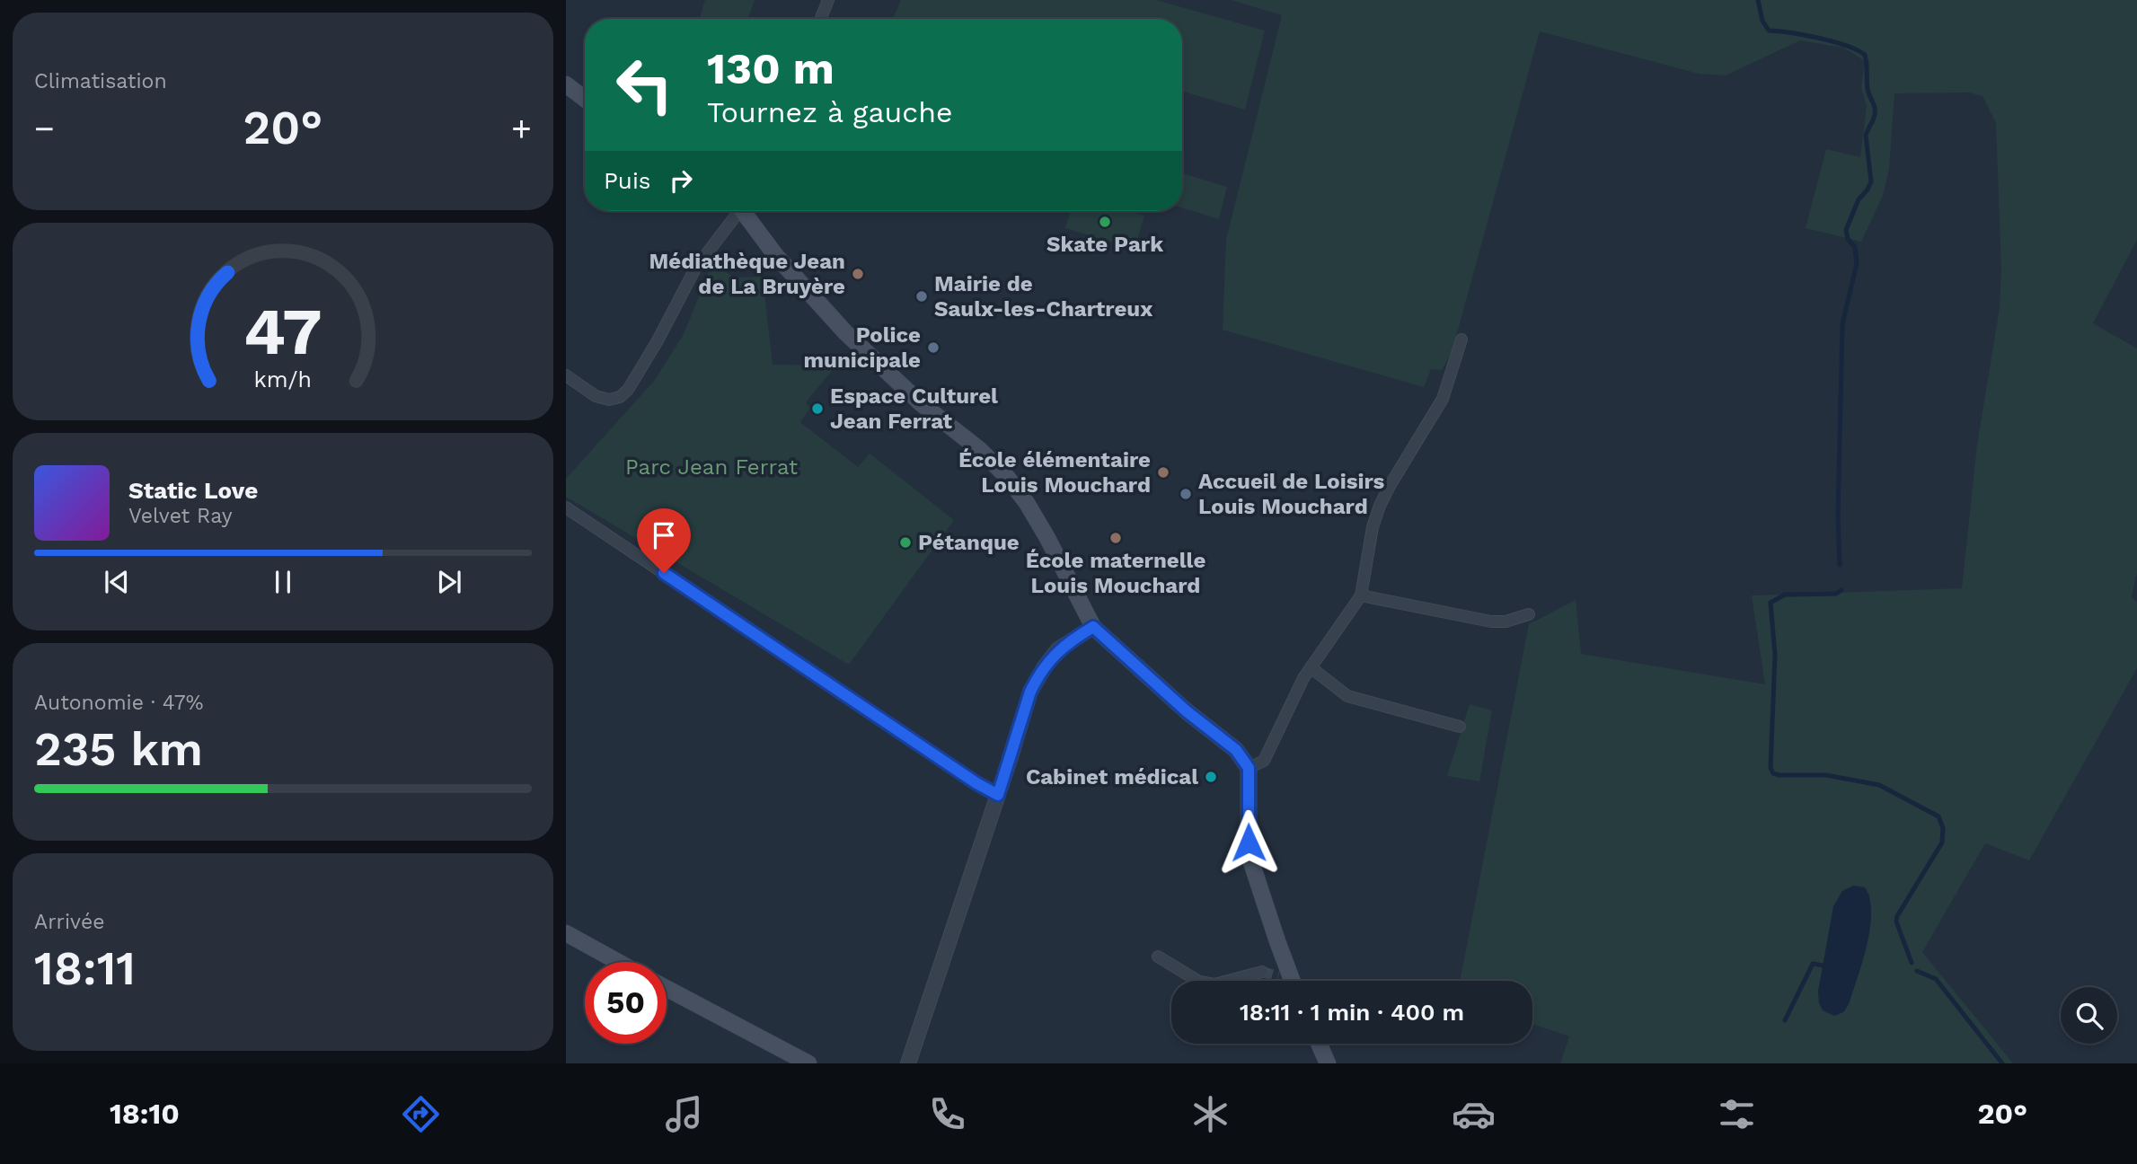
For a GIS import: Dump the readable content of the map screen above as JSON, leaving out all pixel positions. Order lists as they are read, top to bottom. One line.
{"parks":["Parc Jean Ferrat"],"places":["Skate Park","Médiathèque Jean de La Bruyère","Mairie de Saulx-les-Chartreux","Police municipale","Espace Culturel Jean Ferrat","École élémentaire Louis Mouchard","Accueil de Loisirs Louis Mouchard","École maternelle Louis Mouchard","Pétanque","Cabinet médical"],"page":{"tile":["Climatisation",["Autonomie · 47%","235 km"],["Arrivée","18:11"]],"turn":["130 m","Tournez à gauche"],"heat":["−","20°","+"],"then":"Puis","song":["Static Love","Velvet Ray"],"limit":"50","trip":"18:11 · 1 min · 400 m","tabs":["18:10","20°"],"gauge":["47","km/h"]}}
